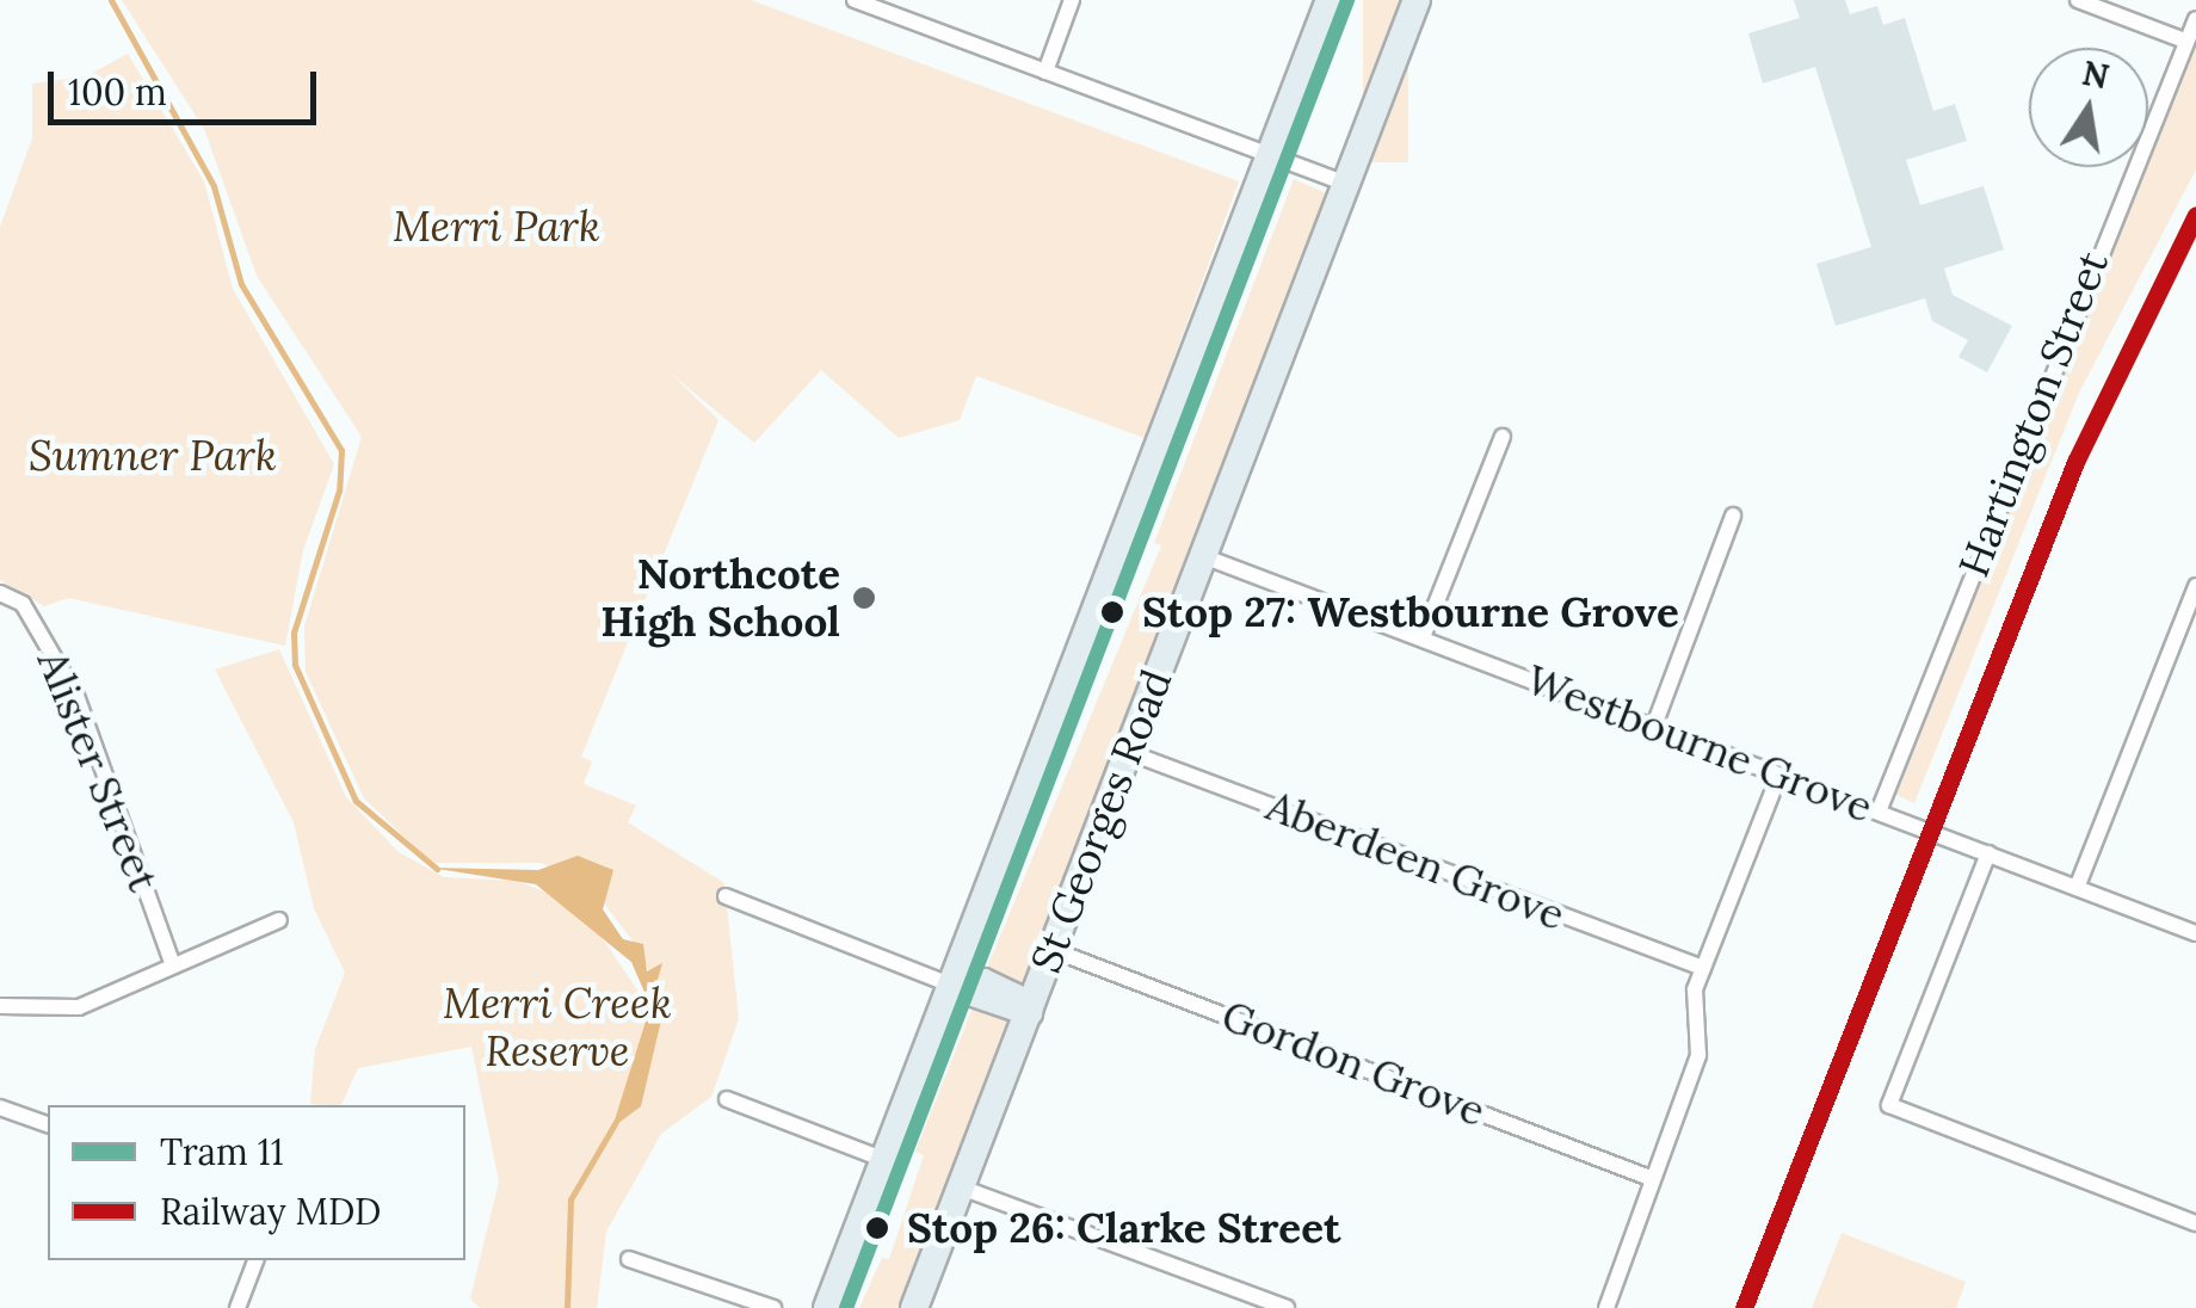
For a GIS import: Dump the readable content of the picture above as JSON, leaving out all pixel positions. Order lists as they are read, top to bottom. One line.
{"streets":{"highway":["St Georges Road"],"street":["Hartington Street","Westbourne Grove","Alister Street","Aberdeen Grove","Gordon Grove"]},"crossings":[["Hartington Street","Westbourne Grove"],["Westbourne Grove","St Georges Road"],["St Georges Road","Aberdeen Grove"],["St Georges Road","Gordon Grove"]],"parks":["Merri Park","Sumner Park","Merri Creek Reserve"],"places":["Northcote High School","Stop 27: Westbourne Grove","Stop 26: Clarke Street"],"lines":["tram line 11","rail line MDD"],"legend":["Tram 11","Railway MDD"],"scale_bar":"100 m","north":"top"}
